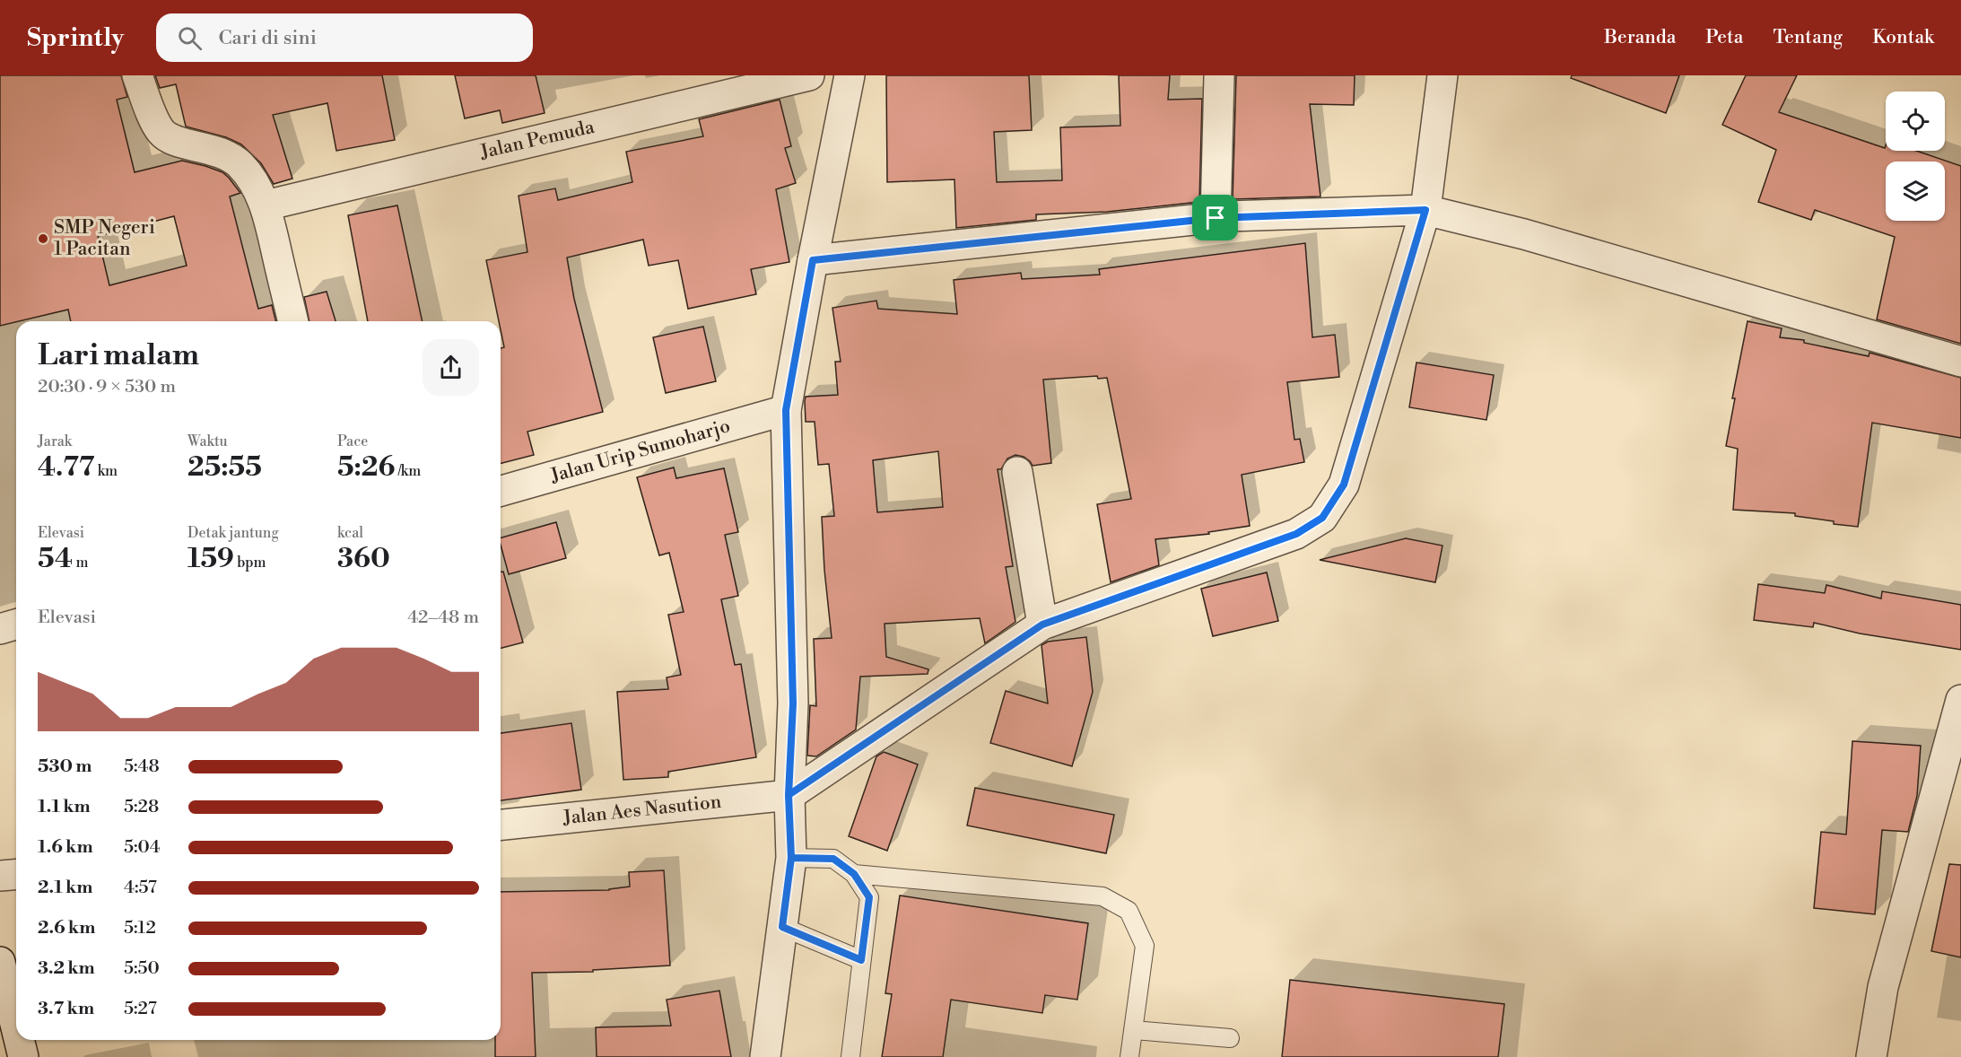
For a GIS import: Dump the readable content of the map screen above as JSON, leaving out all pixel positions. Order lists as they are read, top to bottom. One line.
{"streets":{"street":["Jalan Pemuda","Jalan Urip Sumoharjo","Jalan Aes Nasution"]},"places":["SMP Negeri 1 Pacitan"],"page":{"header":"Sprintly","search":"Cari di sini","nav":["Beranda","Peta","Tentang","Kontak"],"heading":["Lari malam","20:30 · 9 × 530 m"],"stats":[["Jarak","4.77 km"],["Waktu","25:55"],["Pace","5:26 /km"],["Elevasi","54 m"],["Detak jantung","159 bpm"],["kcal","360"]],"chart":["Elevasi","42–48 m"],"list":[{"name":"530 m","note":"5:48"},{"name":"1.1 km","note":"5:28"},{"name":"1.6 km","note":"5:04"},{"name":"2.1 km","note":"4:57"},{"name":"2.6 km","note":"5:12"},{"name":"3.2 km","note":"5:50"},{"name":"3.7 km","note":"5:27"}]}}
